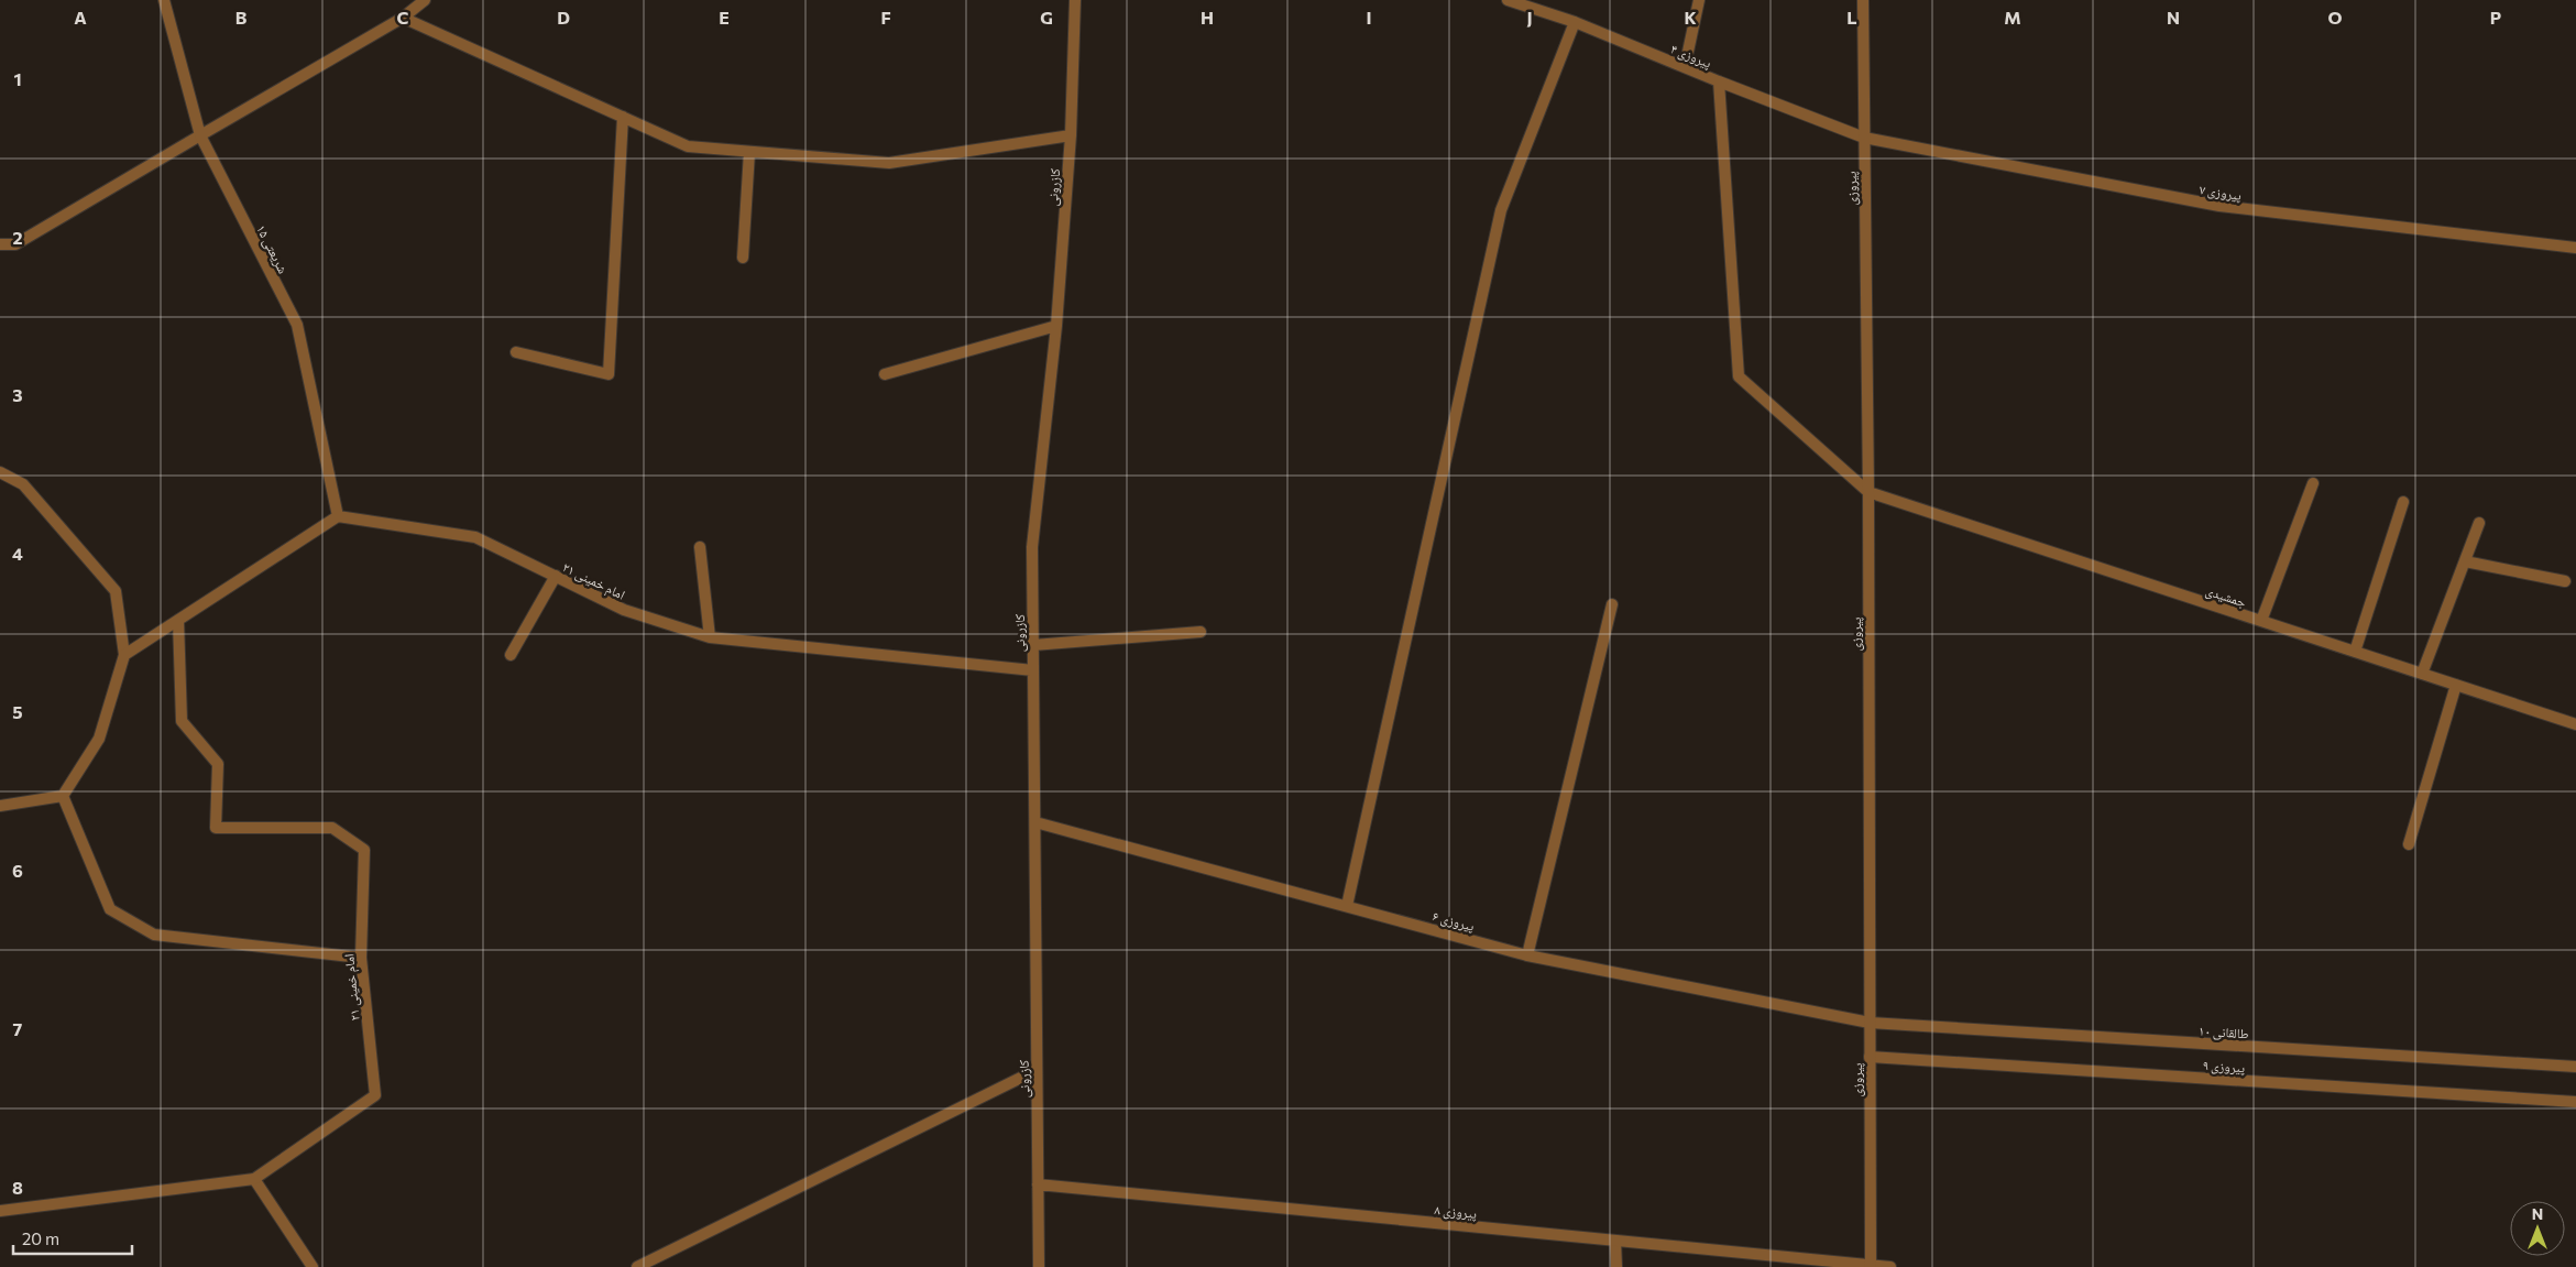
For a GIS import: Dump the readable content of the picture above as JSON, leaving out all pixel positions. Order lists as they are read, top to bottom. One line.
{"streets":{"street":["پیروزی ۴","کازرونی","پیروزی","پیروزی ۷","شریعتی ۱۵","امام خمینی ۲۱","جمشیدی","پیروزی ۶","طالقانی ۱۰","پیروزی ۹","پیروزی ۸"]},"crossings":[["پیروزی ۴","پیروزی"],["پیروزی ۴","پیروزی ۷"],["کازرونی","امام خمینی ۲۱"],["کازرونی","پیروزی ۶"],["کازرونی","پیروزی ۸"],["پیروزی","پیروزی ۷"],["پیروزی","جمشیدی"],["پیروزی","پیروزی ۶"],["پیروزی","طالقانی ۱۰"],["پیروزی","پیروزی ۹"],["پیروزی","پیروزی ۸"],["شریعتی ۱۵","امام خمینی ۲۱"],["پیروزی ۶","طالقانی ۱۰"]],"scale_bar":"20 m","north":"top","grid":{"columns":["A","B","C","D","E","F","G","H","I","J","K","L","M","N","O","P"],"rows":["1","2","3","4","5","6","7","8"]}}
